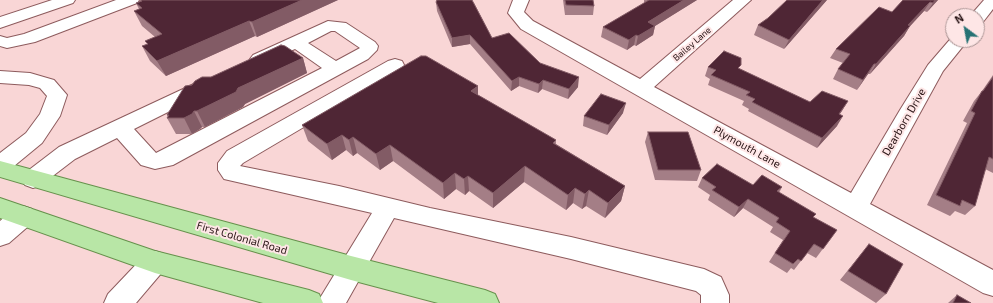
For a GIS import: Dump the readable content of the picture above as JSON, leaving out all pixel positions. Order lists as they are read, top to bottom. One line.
{"streets":{"main road":["First Colonial Road"],"street":["Bailey Lane","Dearborn Drive","Plymouth Lane"]},"crossings":[["Bailey Lane","Plymouth Lane"],["Dearborn Drive","Plymouth Lane"]],"north":"top left"}
